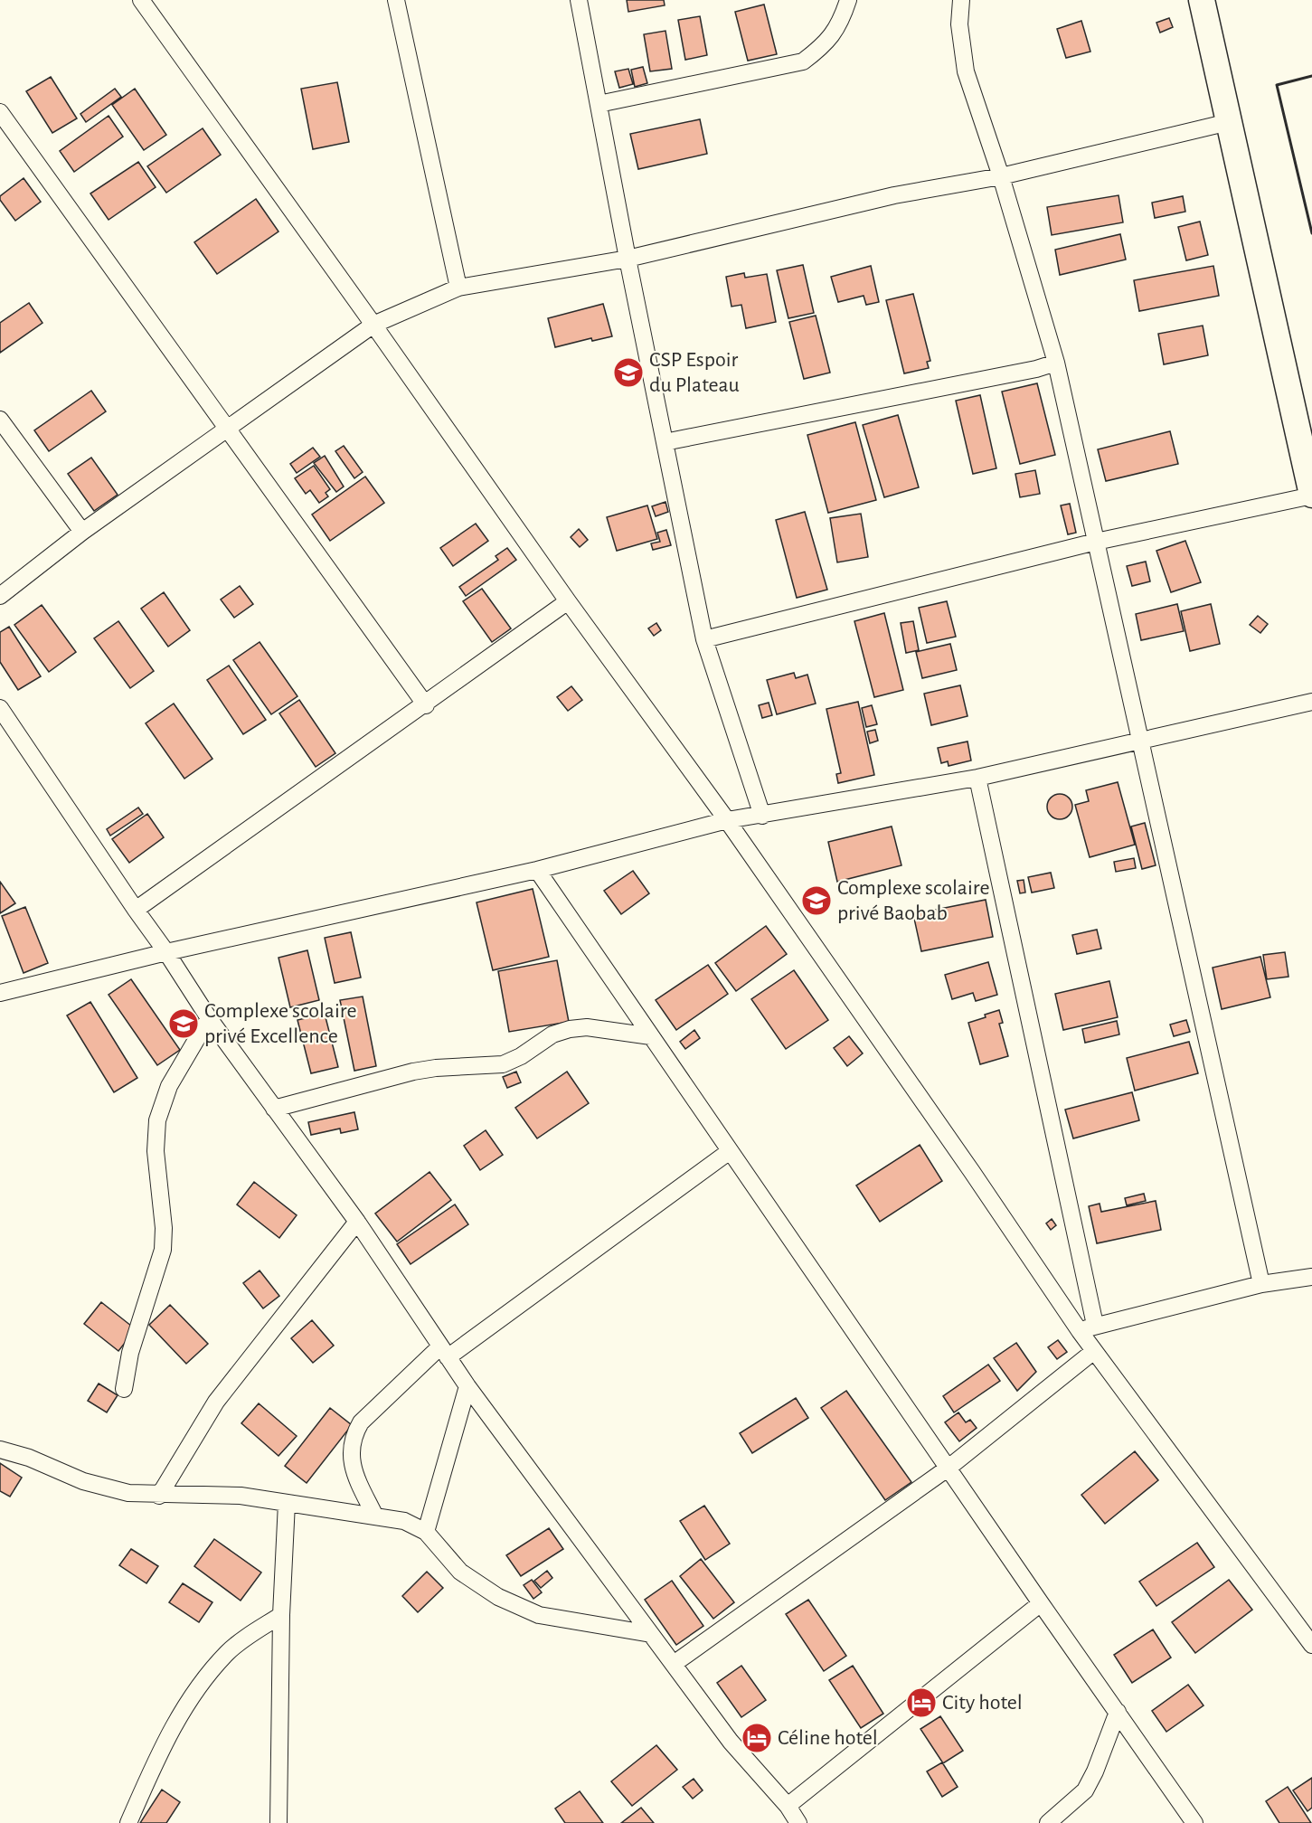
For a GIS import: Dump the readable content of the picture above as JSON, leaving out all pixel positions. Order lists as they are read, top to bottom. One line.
{"places":{"school or university":["CSP Espoir du Plateau","Complexe scolaire privé Baobab","Complexe scolaire privé Excellence"],"hotel":["City hotel","Céline hotel"]}}
